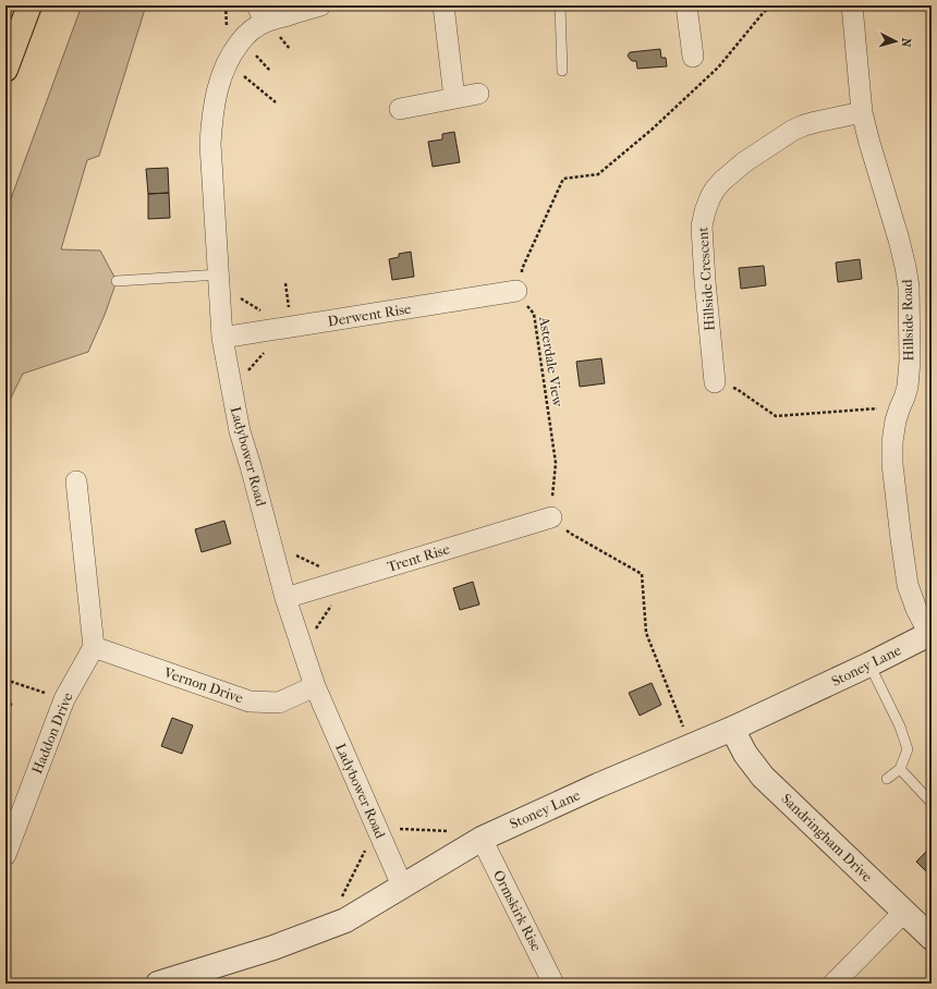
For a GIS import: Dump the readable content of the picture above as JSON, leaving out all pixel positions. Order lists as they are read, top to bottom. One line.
{"streets":{"street":["Hillside Crescent","Derwent Rise","Hillside Road","Ladybower Road","Trent Rise","Stoney Lane","Vernon Drive","Haddon Drive","Sandringham Drive","Ormskirk Rise"],"path":["Asterdale View"]},"crossings":[["Hillside Crescent","Hillside Road"],["Derwent Rise","Asterdale View"],["Derwent Rise","Ladybower Road"],["Hillside Road","Stoney Lane"],["Asterdale View","Trent Rise"],["Ladybower Road","Trent Rise"],["Ladybower Road","Stoney Lane"],["Ladybower Road","Vernon Drive"],["Stoney Lane","Sandringham Drive"],["Stoney Lane","Ormskirk Rise"],["Vernon Drive","Haddon Drive"]],"north":"right"}
